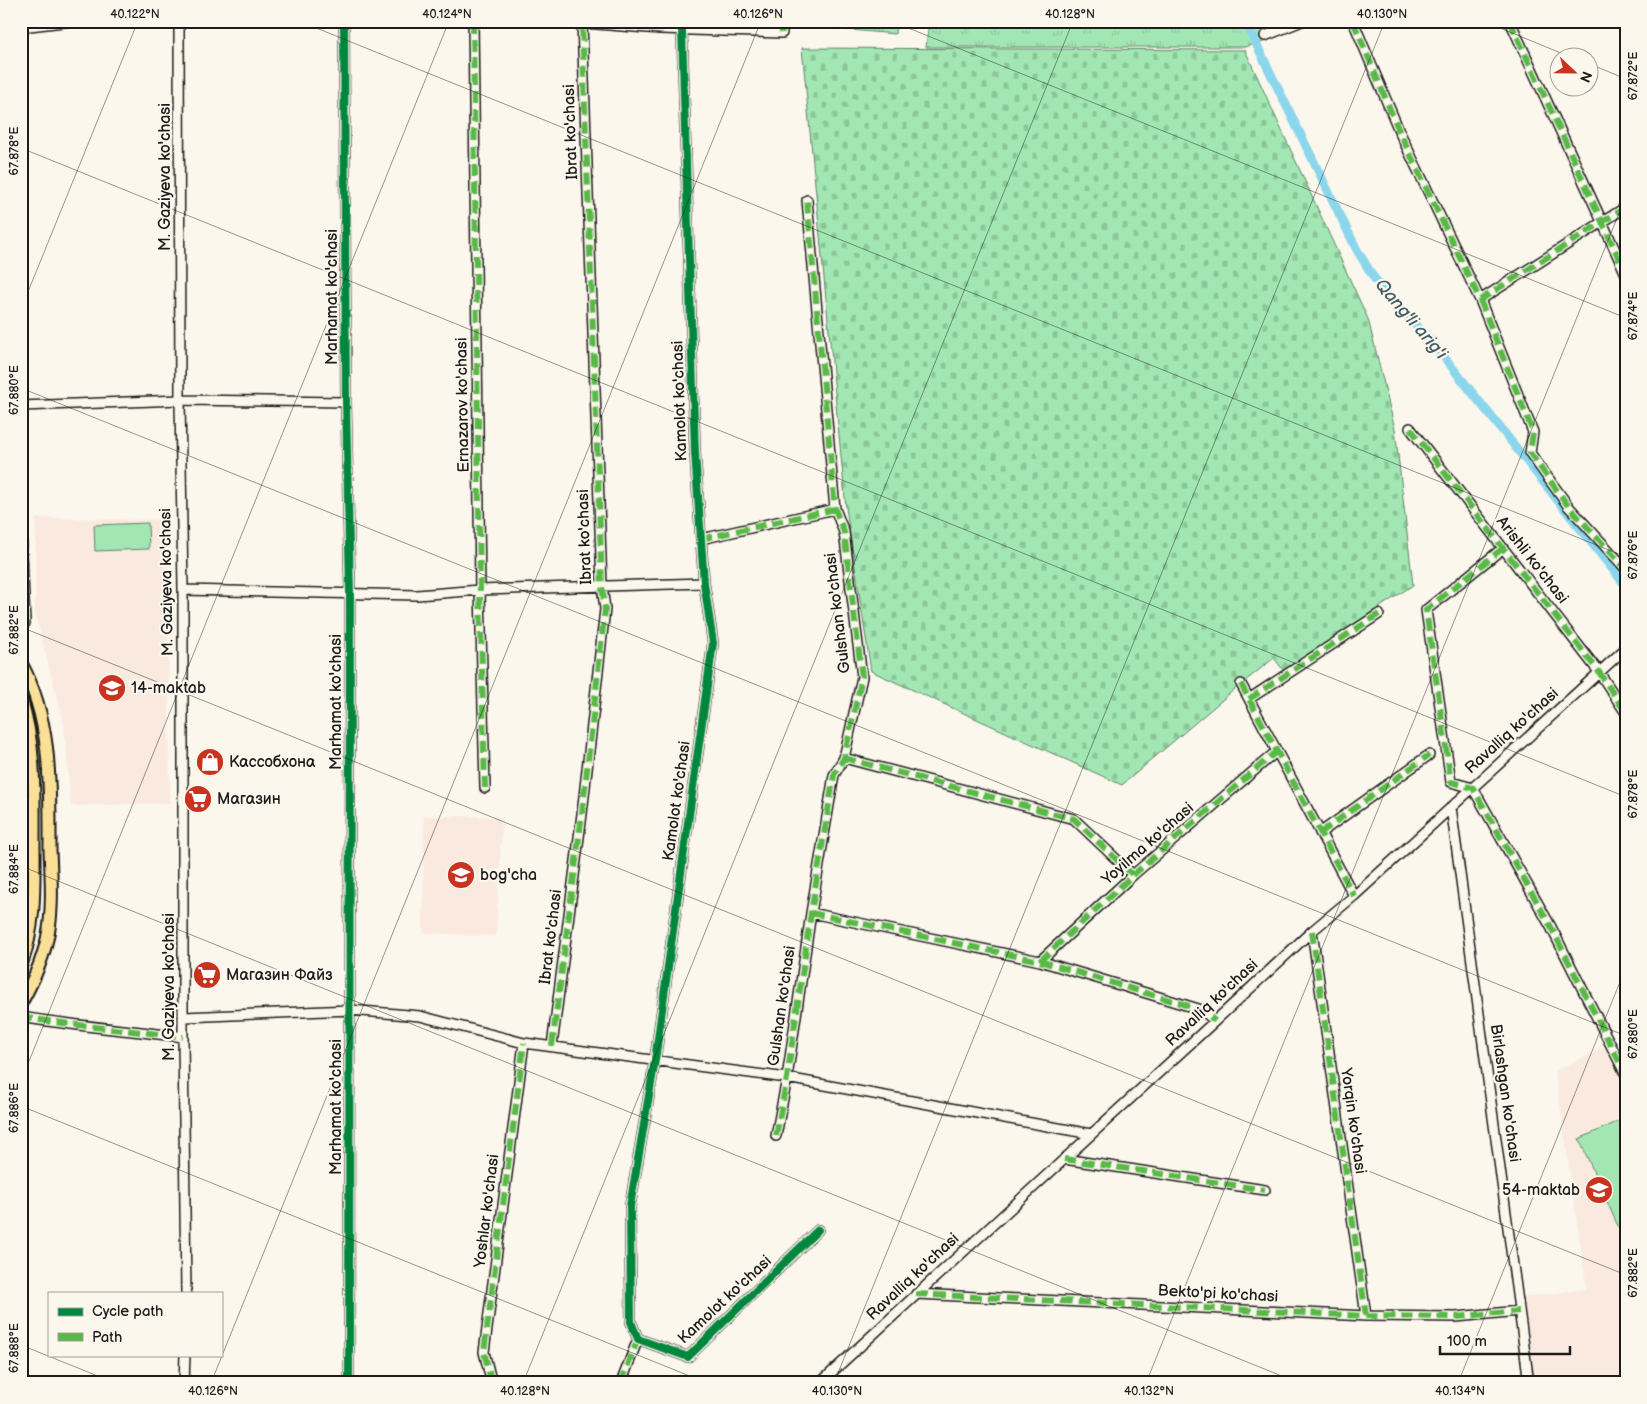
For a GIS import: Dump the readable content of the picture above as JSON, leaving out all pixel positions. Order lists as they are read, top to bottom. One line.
{"streets":{"street":["Ibrat ko'chasi","M. Gaziyeva ko'chasi","Marhamat ko'chasi","Kamolot ko'chasi","Ernazarov ko'chasi","Arishli ko'chasi","Gulshan ko'chasi","Ravalliq ko'chasi","Yoyilma ko'chasi","Birlashgan ko'chasi","Yorqin ko'chasi","Yoshlar ko'chasi","Bekto'pi ko'chasi"]},"crossings":[["Arishli ko'chasi","Ravalliq ko'chasi"],["Ravalliq ko'chasi","Birlashgan ko'chasi"],["Ravalliq ko'chasi","Yorqin ko'chasi"],["Ravalliq ko'chasi","Bekto'pi ko'chasi"],["Birlashgan ko'chasi","Bekto'pi ko'chasi"],["Yorqin ko'chasi","Bekto'pi ko'chasi"]],"water":["Qang'li arig'i"],"places":{"school or university":["14-maktab","bog'cha","54-maktab"],"shop":["Кассобхона"],"supermarket":["Магазин","Магазин Файз"]},"legend":["Cycle path","Path"],"scale_bar":"100 m","north":"right","coordinates":["40.122°N","40.124°N","40.126°N","40.128°N","40.130°N","67.872°E","67.878°E","67.874°E","67.880°E","67.876°E","67.882°E","67.884°E","67.886°E","67.888°E","40.132°N","40.134°N"]}
